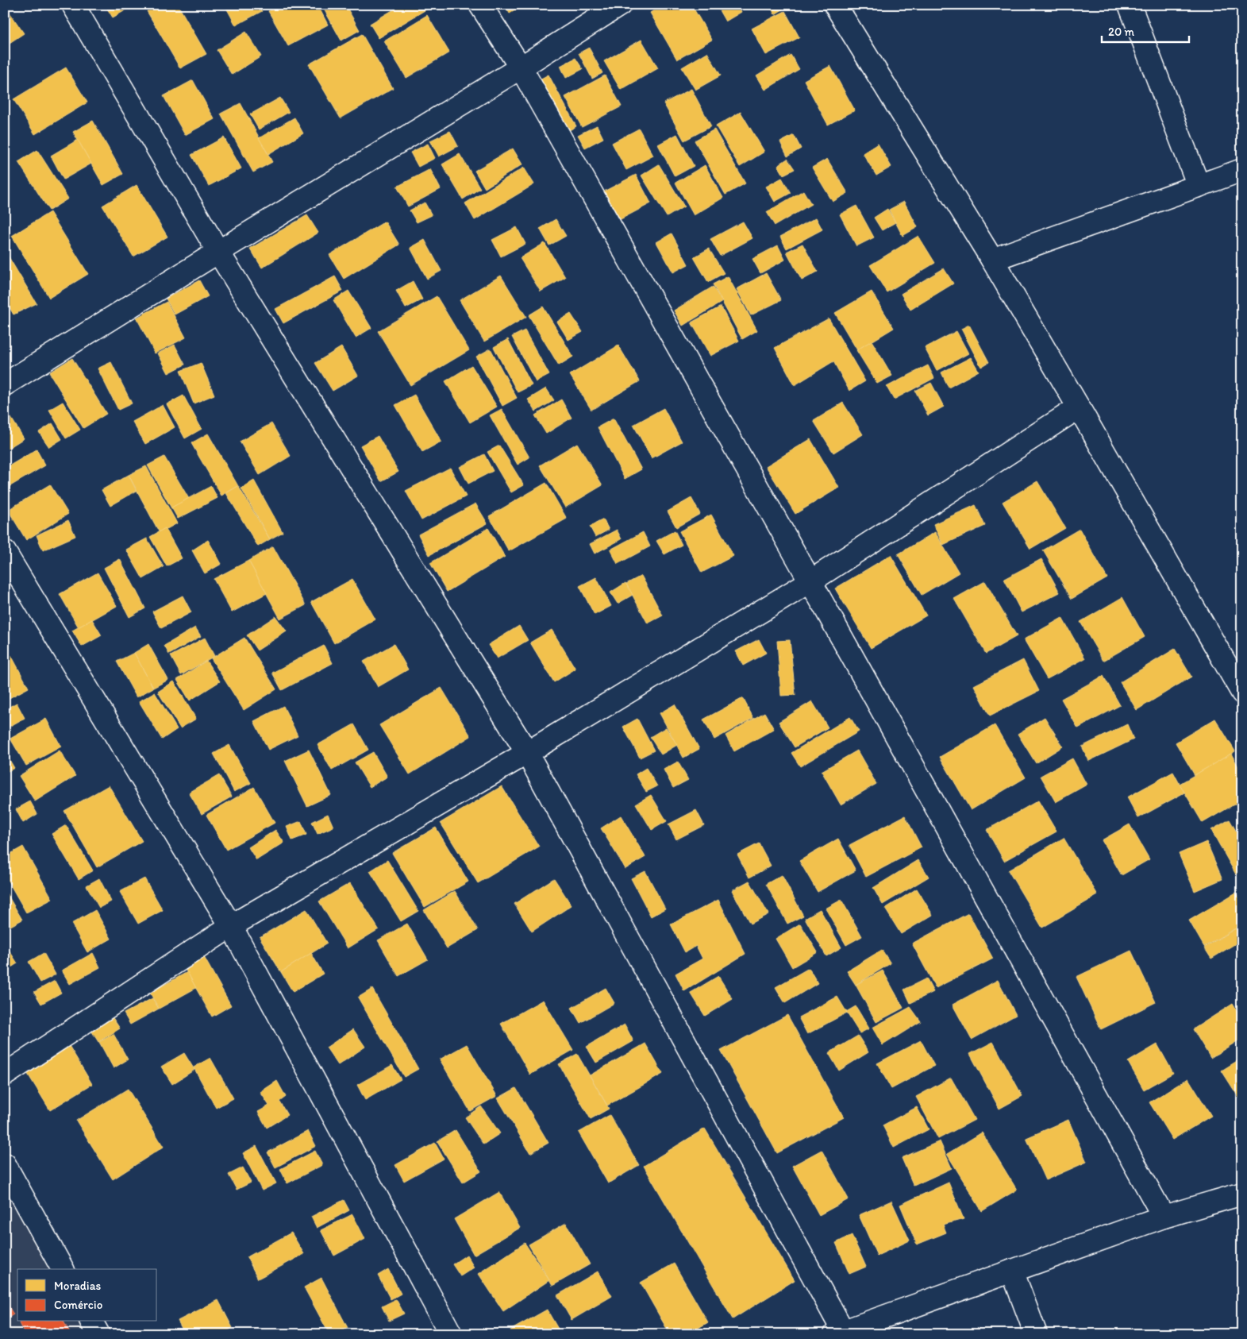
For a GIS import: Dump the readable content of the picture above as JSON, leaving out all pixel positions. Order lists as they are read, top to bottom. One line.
{"legend":["Moradias","Comércio"],"scale_bar":"20 m"}
